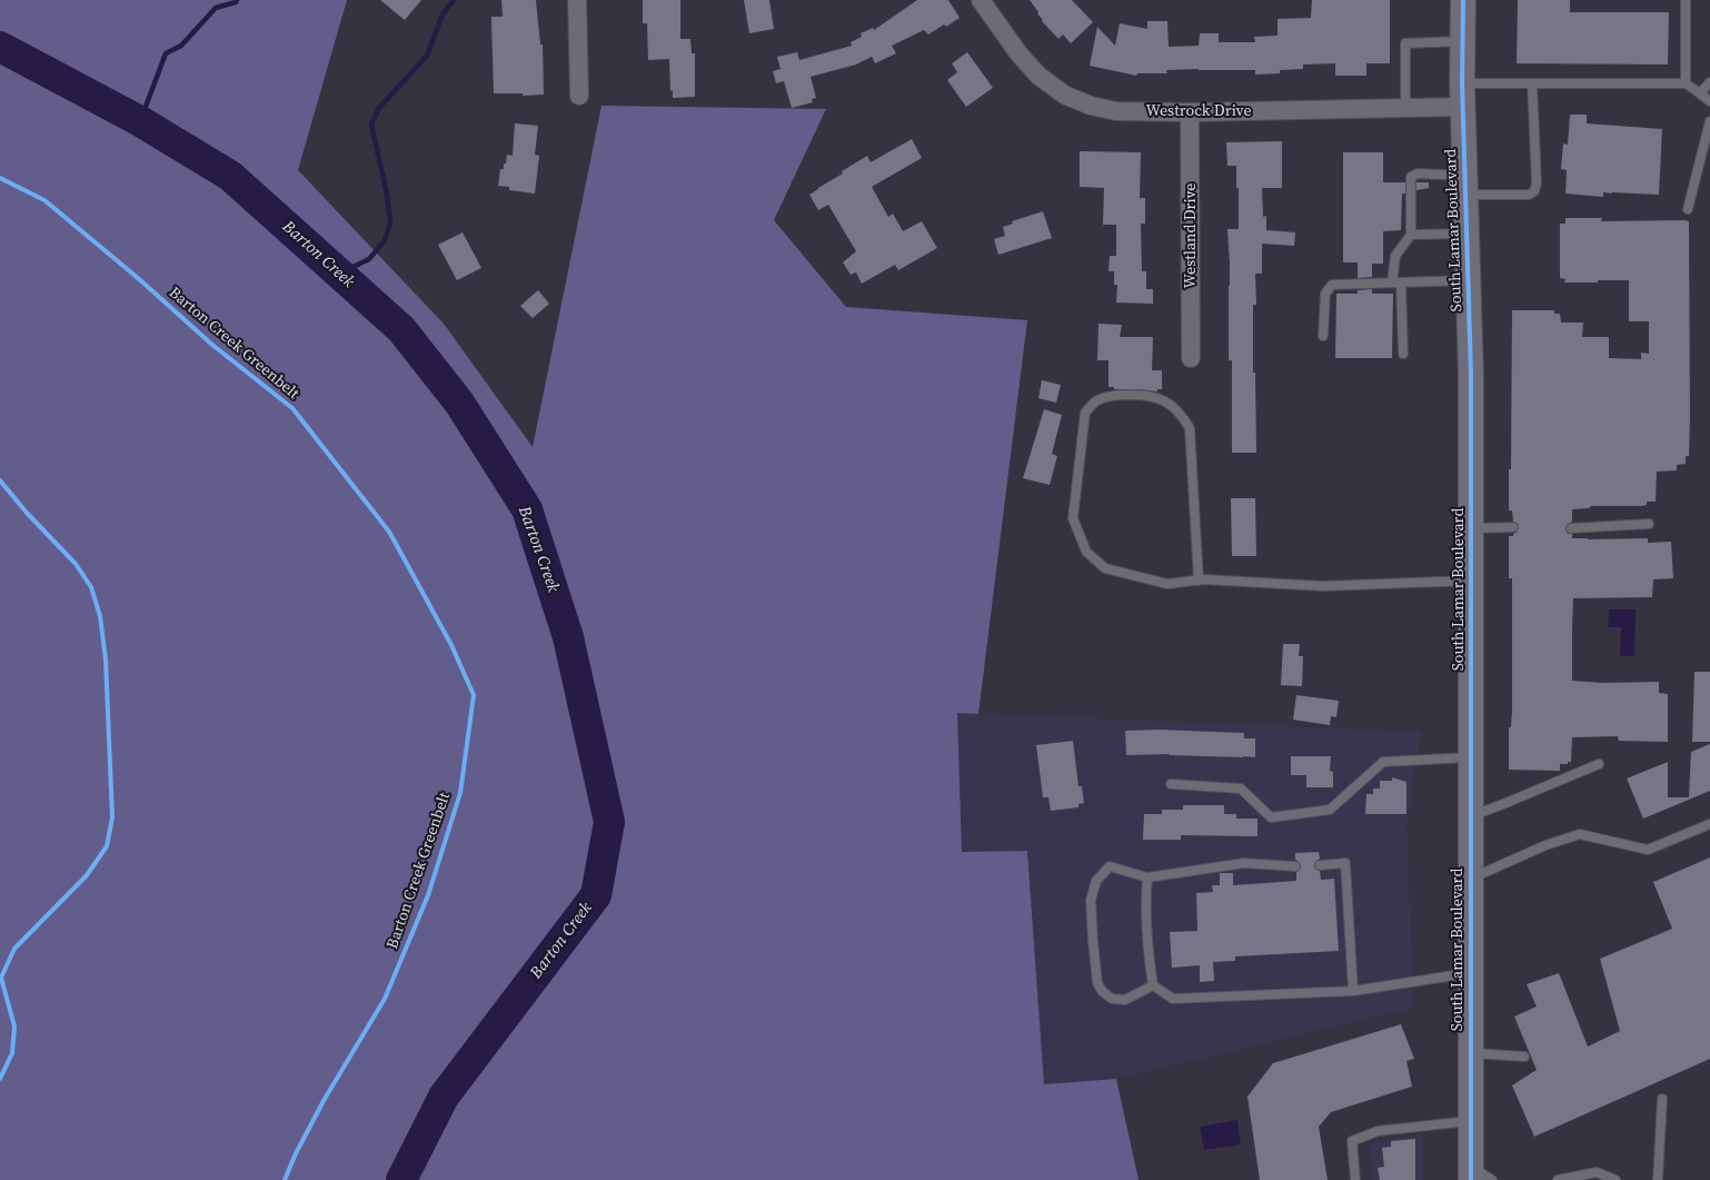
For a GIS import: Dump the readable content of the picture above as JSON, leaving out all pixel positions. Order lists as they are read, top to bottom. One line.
{"streets":{"main road":["South Lamar Boulevard"],"street":["Westrock Drive","Westland Drive"],"cycle path":["Barton Creek Greenbelt"]},"crossings":[["Westrock Drive","South Lamar Boulevard"],["Westrock Drive","Westland Drive"]],"water":["Barton Creek"]}
